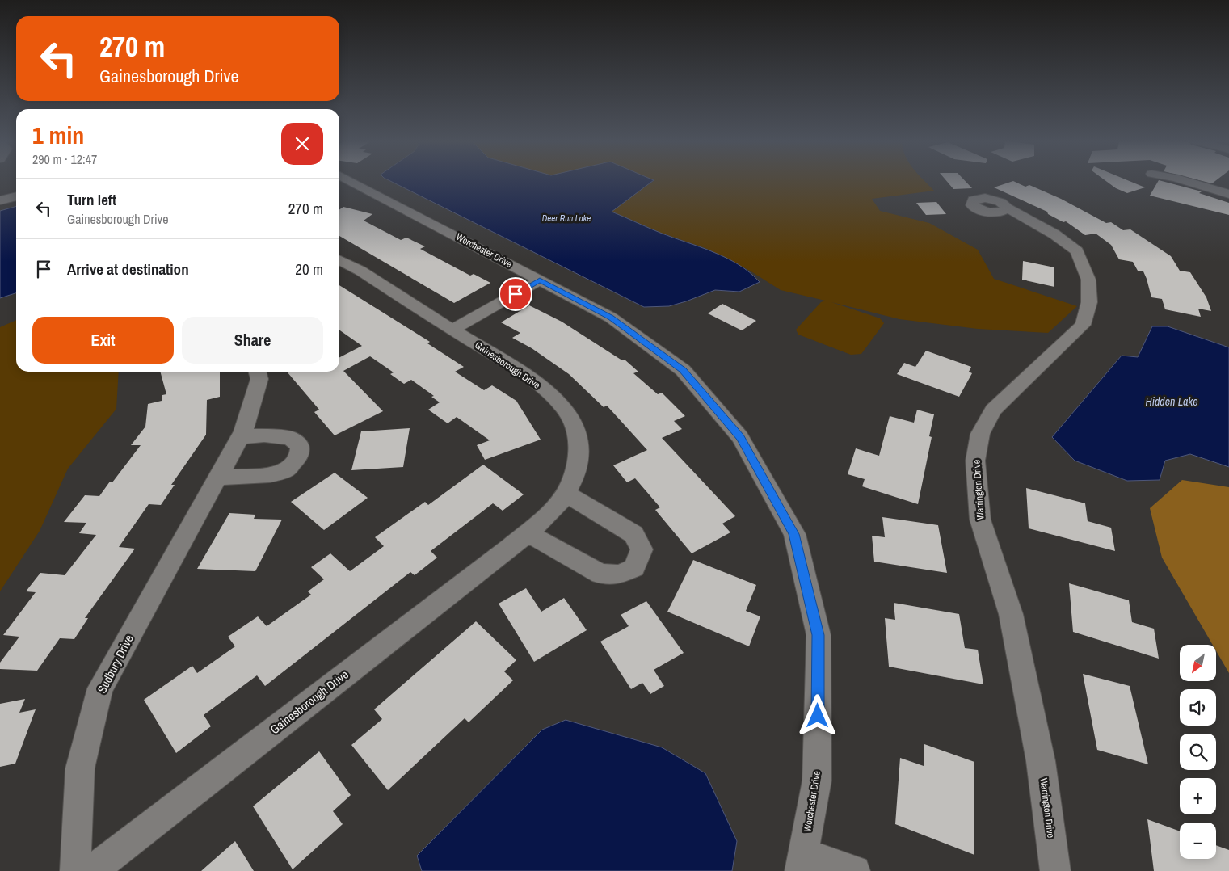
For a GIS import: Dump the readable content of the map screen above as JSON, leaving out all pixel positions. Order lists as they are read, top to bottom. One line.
{"streets":{"street":["Worchester Drive","Gainesborough Drive","Warrington Drive","Sudbury Drive"]},"water":["Deer Run Lake","Hidden Lake"],"north":"bottom left","page":{"turn":["270 m","Gainesborough Drive"],"heading":["1 min","290 m · 12:47"],"list":[{"name":"Turn left","note":"Gainesborough Drive","value":"270 m"},{"name":"Arrive at destination","value":"20 m"}],"buttons":["Exit","Share"],"map_buttons":["+","−"]}}
